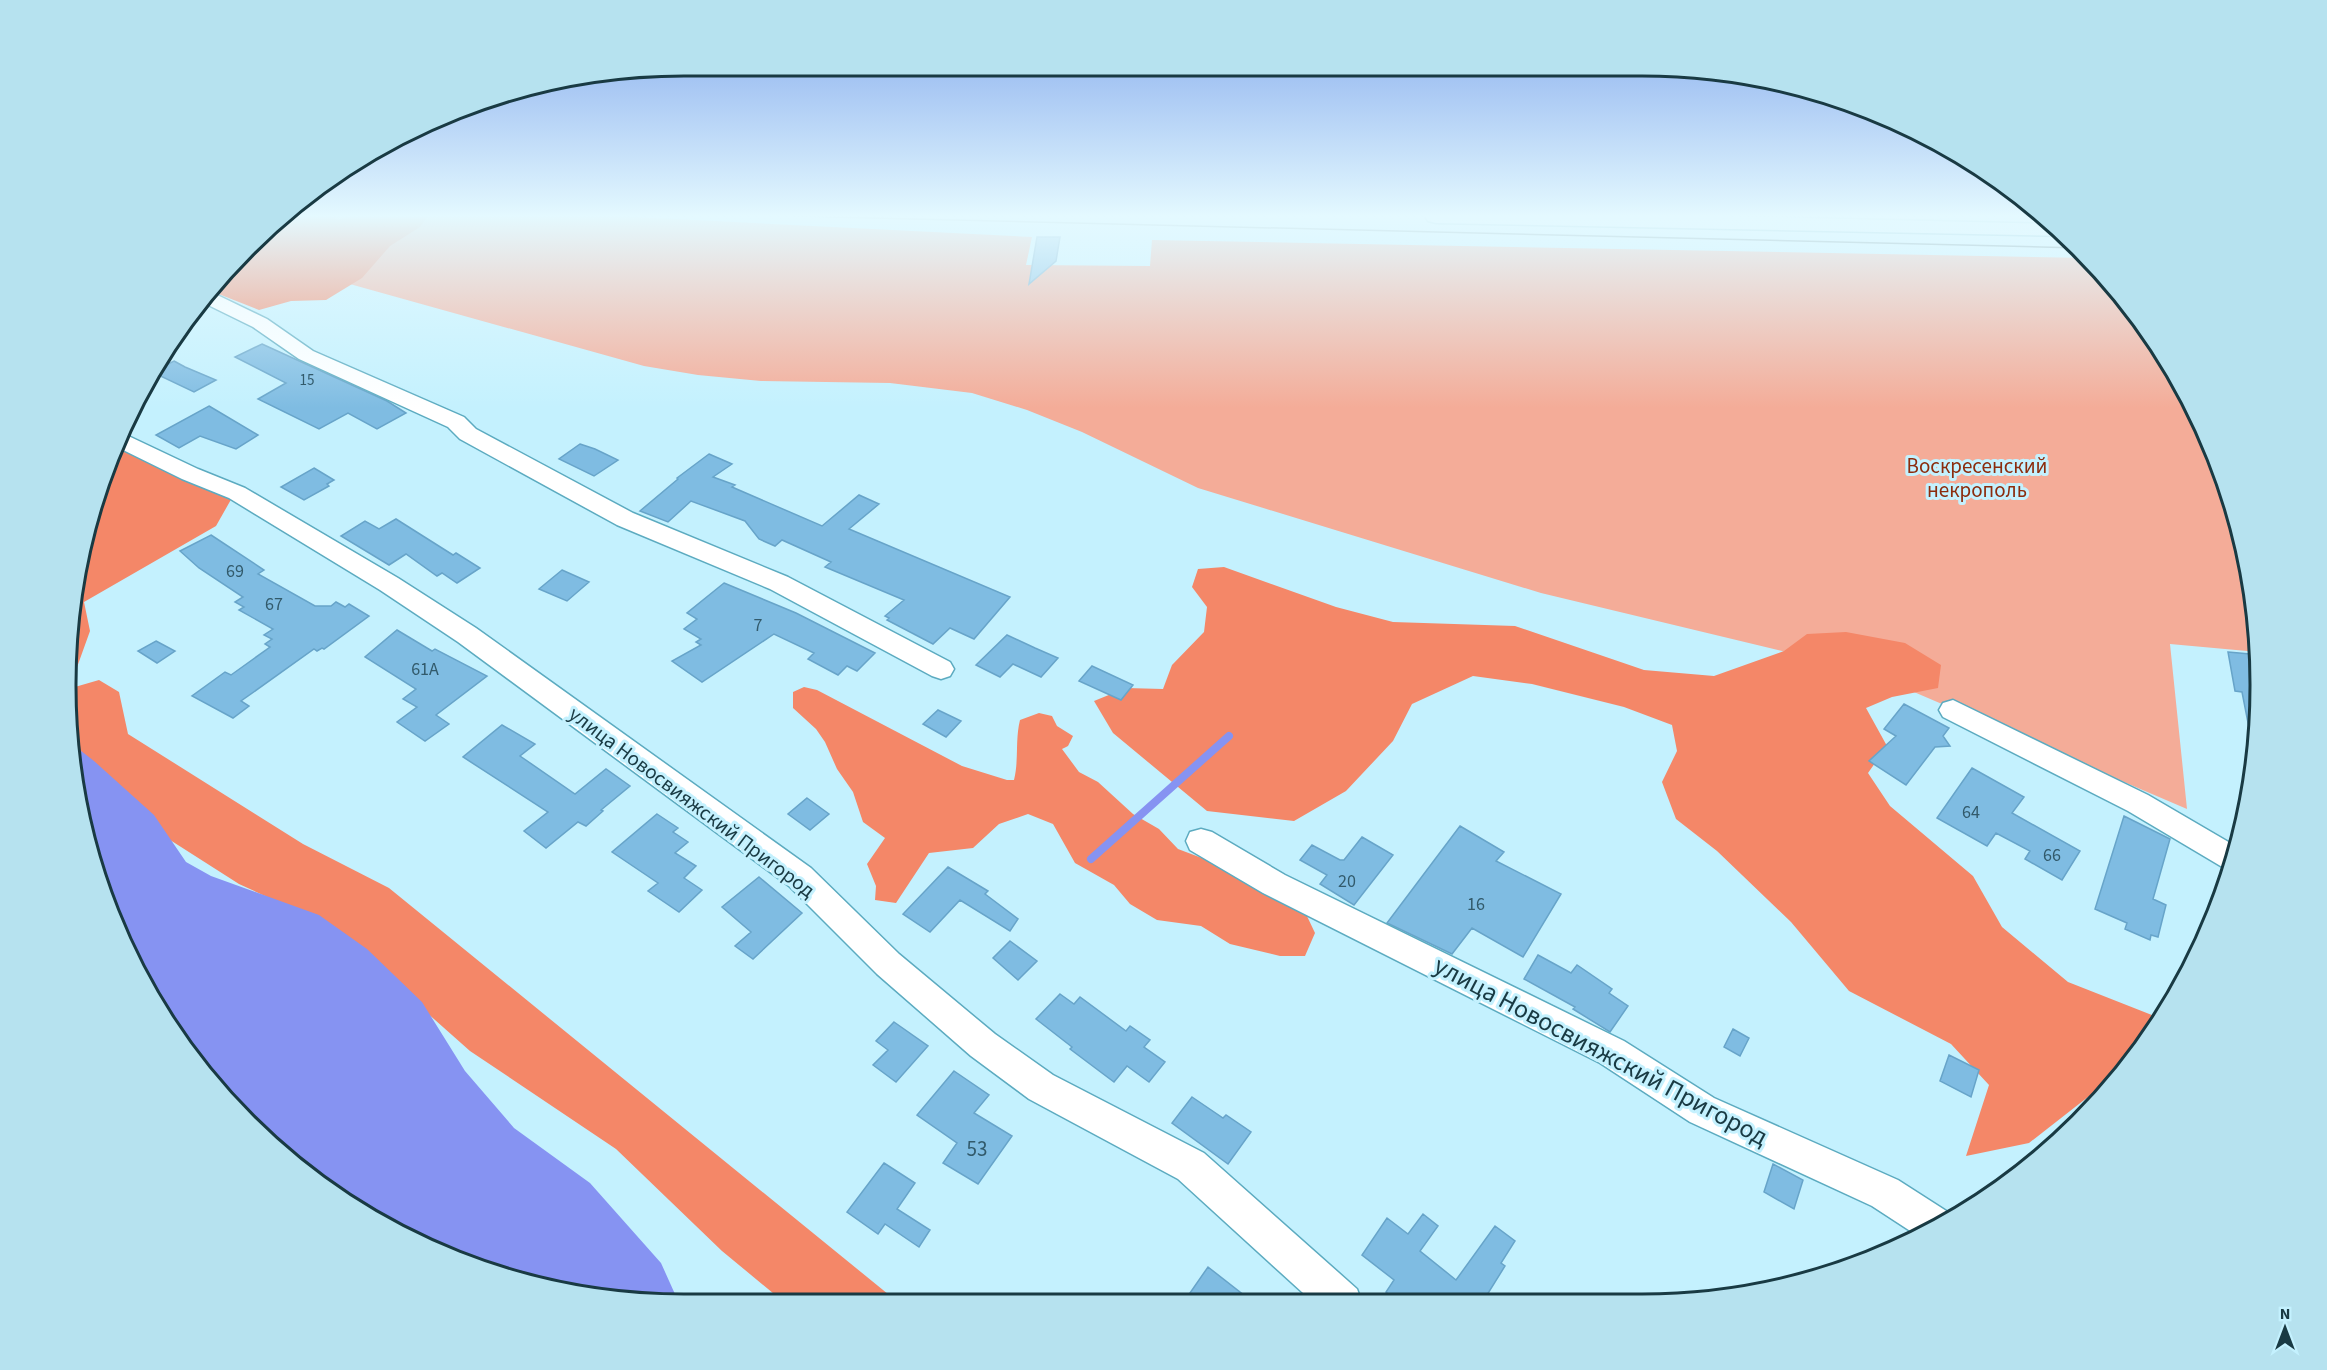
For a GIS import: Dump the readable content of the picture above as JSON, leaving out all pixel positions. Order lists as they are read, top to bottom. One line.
{"streets":{"street":["улица Новосвияжский Пригород"]},"parks":["Воскресенский некрополь"],"house_numbers":["15","69","67","7","61А","64","66","20","16","53"],"north":"top"}
